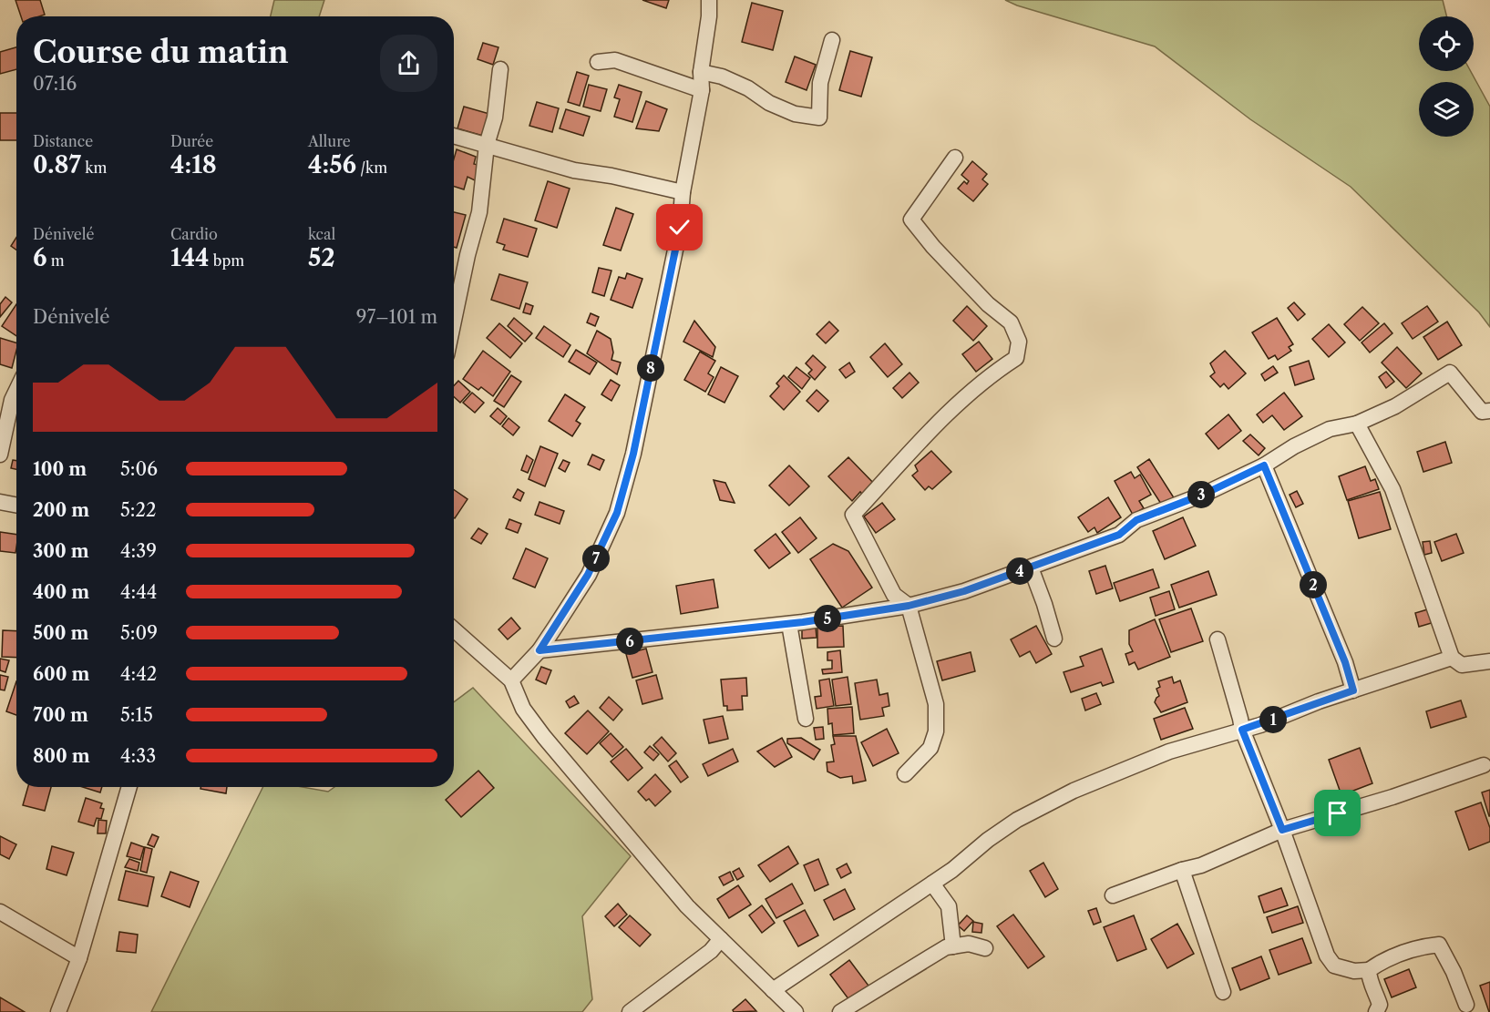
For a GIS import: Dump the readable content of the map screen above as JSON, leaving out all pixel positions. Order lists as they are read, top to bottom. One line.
{"page":{"heading":["Course du matin","07:16"],"stats":[["Distance","0.87 km"],["Durée","4:18"],["Allure","4:56 /km"],["Dénivelé","6 m"],["Cardio","144 bpm"],["kcal","52"]],"chart":["Dénivelé","97–101 m"],"pins":["8","3","7","4","2","5","6","1"],"list":[{"name":"100 m","note":"5:06"},{"name":"200 m","note":"5:22"},{"name":"300 m","note":"4:39"},{"name":"400 m","note":"4:44"},{"name":"500 m","note":"5:09"},{"name":"600 m","note":"4:42"},{"name":"700 m","note":"5:15"},{"name":"800 m","note":"4:33"}]}}
